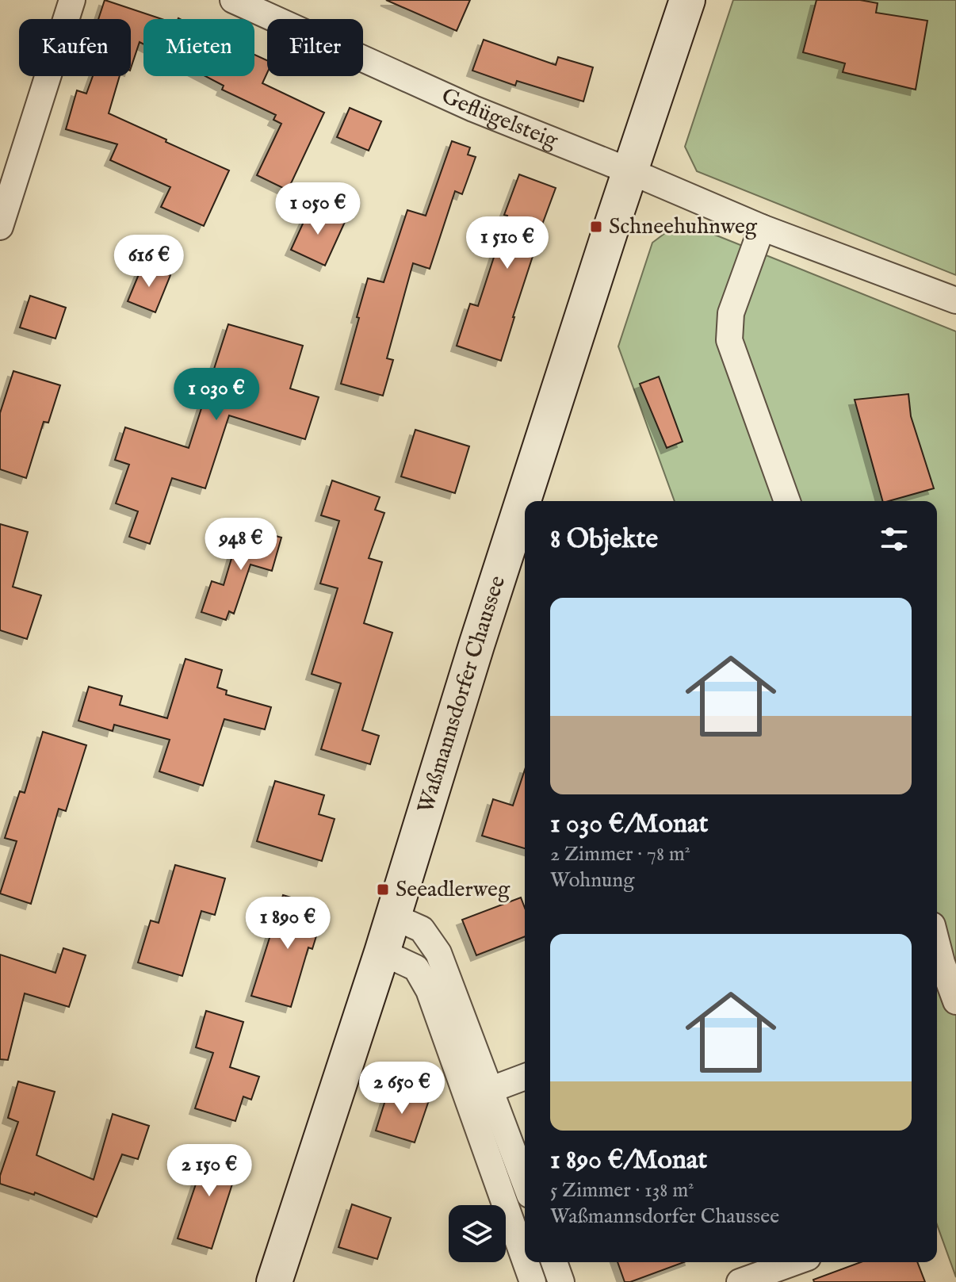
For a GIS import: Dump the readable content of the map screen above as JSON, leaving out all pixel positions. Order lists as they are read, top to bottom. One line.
{"streets":{"street":["Geflügelsteig","Waßmannsdorfer Chaussee"]},"crossings":[["Geflügelsteig","Waßmannsdorfer Chaussee"]],"places":{"transit":["Schneehuhnweg","Seeadlerweg"]},"page":{"chip":["Kaufen","Mieten","Filter"],"price":["1 050 €","1 510 €","616 €","1 030 €","948 €","1 890 €","2 650 €","2 150 €"],"heading":"8 Objekte","list":[{"name":"1 030 €/Monat","note":"2 Zimmer · 78 m² · Wohnung"},{"name":"1 890 €/Monat","note":"5 Zimmer · 138 m² · Waßmannsdorfer Chaussee"}]}}
